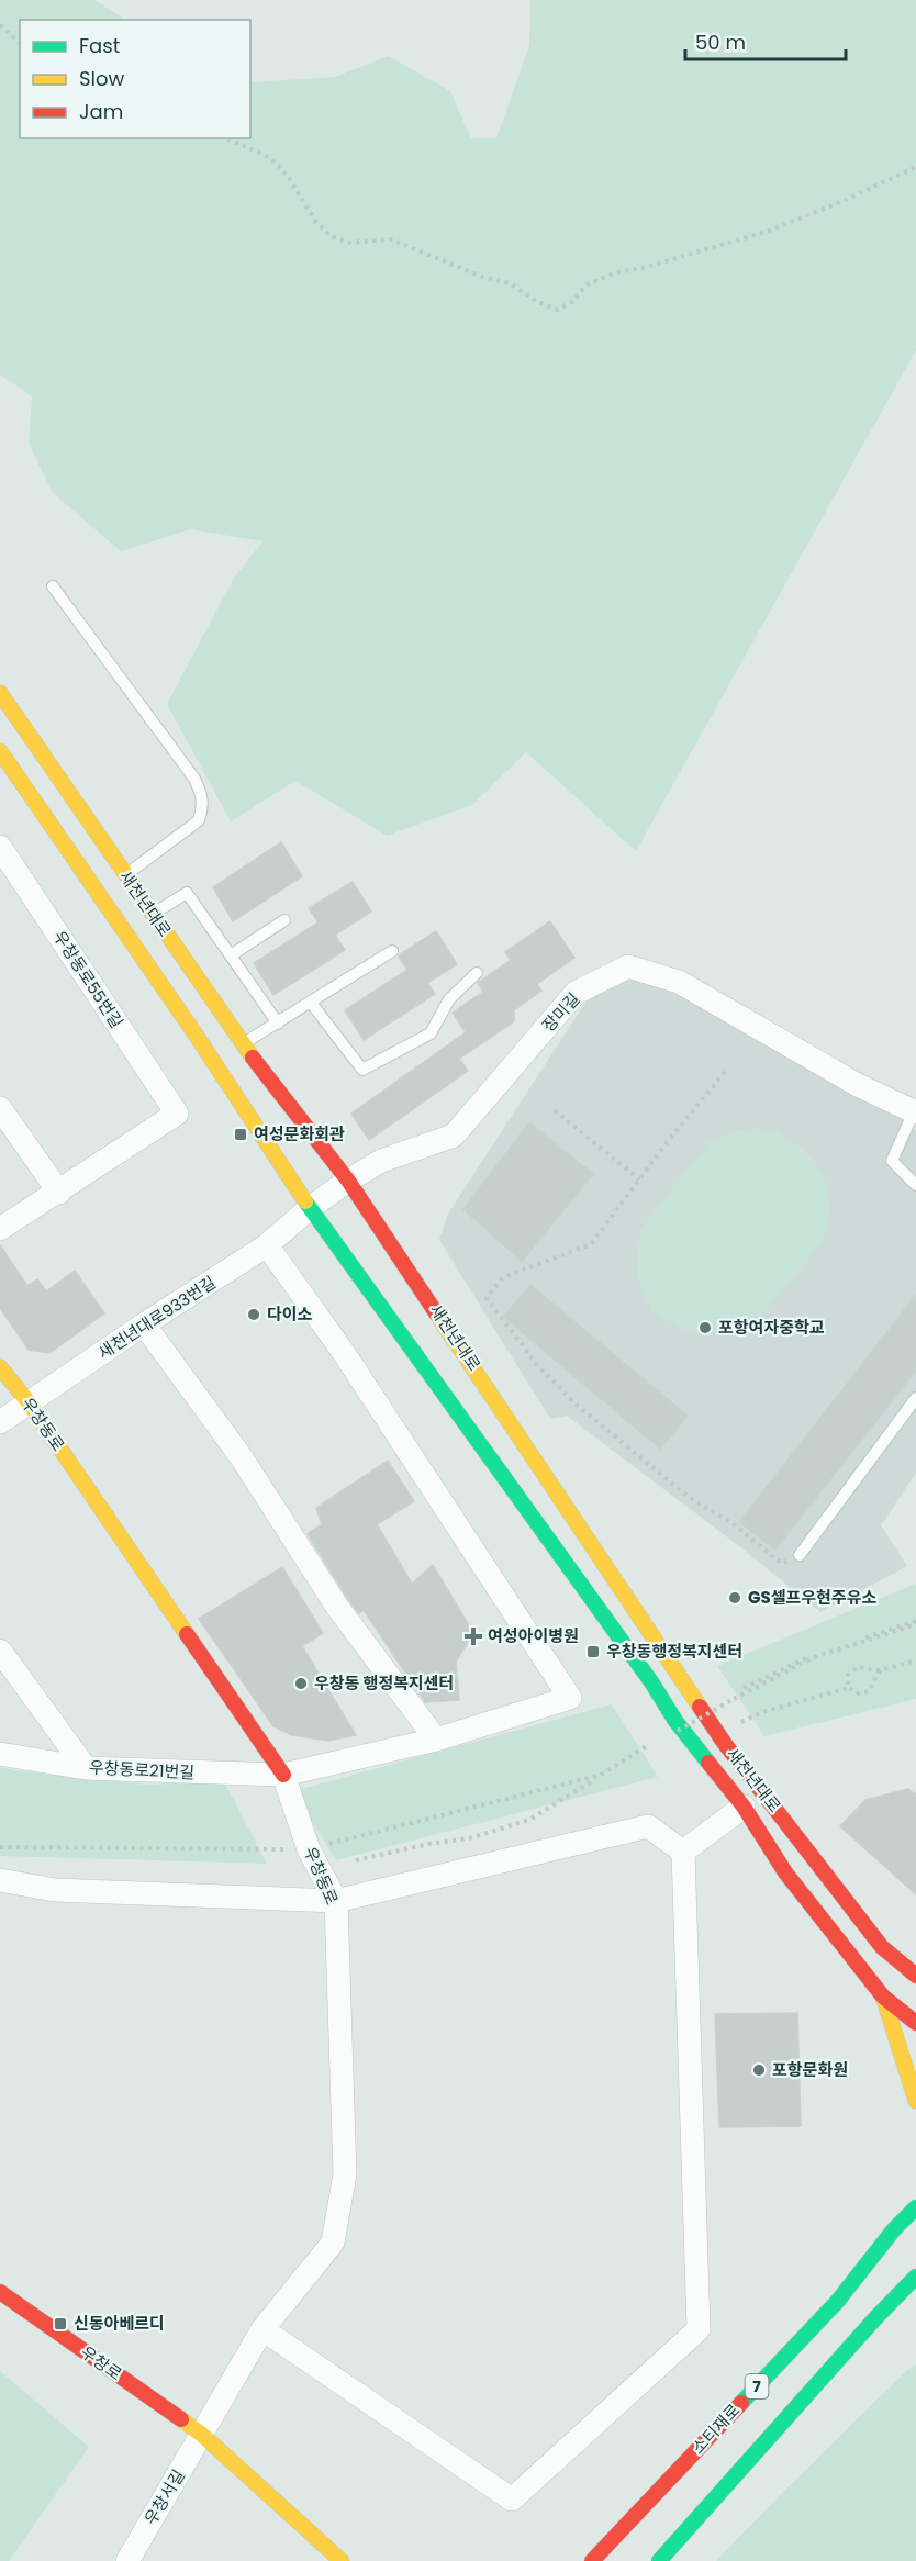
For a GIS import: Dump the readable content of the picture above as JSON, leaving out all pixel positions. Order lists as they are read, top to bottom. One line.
{"streets":{"main road":["새천년대로","우창동로","우창로","7","소티재로"],"street":["우창동로55번길","장미길","새천년대로933번길","우창동로21번길","우창서길"]},"crossings":[["새천년대로","장미길"],["새천년대로","새천년대로933번길"],["장미길","새천년대로933번길"],["새천년대로933번길","우창동로"],["새천년대로933번길","우창동로21번길"],["우창동로","우창동로21번길"],["우창동로","우창로"],["우창동로","우창서길"],["우창로","우창서길"]],"places":{"transit":["여성문화회관","우창동행정복지센터","신동아베르디"],"other":["다이소","포항여자중학교","GS셀프우현주유소","우창동 행정복지센터","포항문화원"],"health":["여성아이병원"]},"legend":["Fast","Slow","Jam"],"scale_bar":"50 m"}
